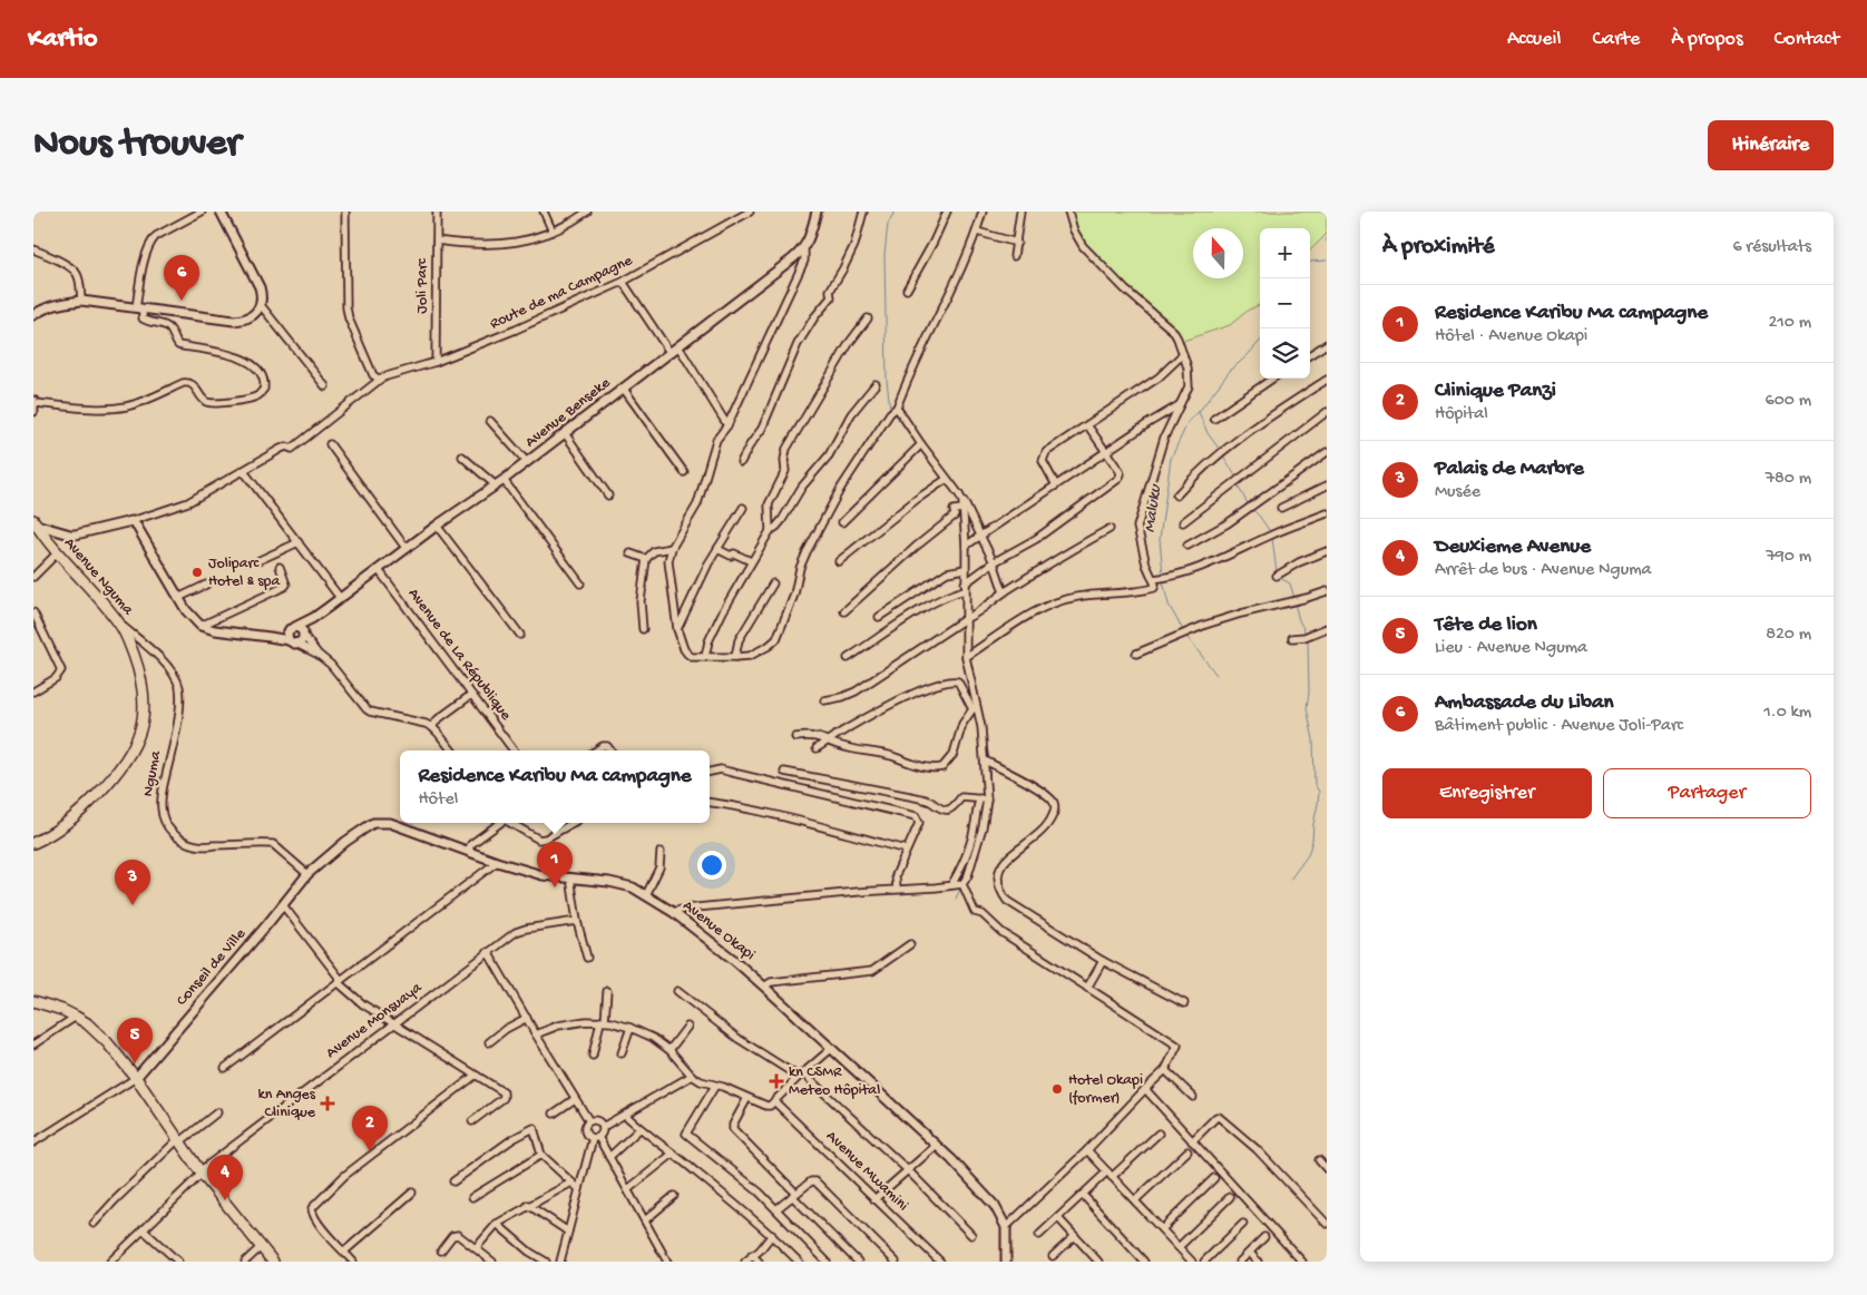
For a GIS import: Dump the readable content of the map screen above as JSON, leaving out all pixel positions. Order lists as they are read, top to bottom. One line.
{"streets":{"main road":["Avenue Nguma"],"street":["Joli Parc","Route de ma Campagne","Avenue Benseke","Avenue de La République","Nguma","Avenue Okapi","Conseil de Ville","Avenue Monsuaya","Avenue Mwamini"]},"crossings":[["Joli Parc","Route de ma Campagne"],["Avenue Benseke","Avenue de La République"],["Avenue Nguma","Nguma"],["Nguma","Avenue Okapi"],["Nguma","Conseil de Ville"],["Avenue Okapi","Conseil de Ville"]],"water":["Maluku"],"places":{"other":["Joliparc Hotel & spa","Hotel Okapi (former)"],"health":["kn CSMR Meteo Hôpital","kn Anges Clinique"]},"north":"top","page":{"header":"Kartio","nav":["Accueil","Carte","À propos","Contact"],"buttons":["Itinéraire",["Enregistrer","Partager"]],"title":"Nous trouver","heading":["À proximité","6 résultats"],"map_buttons":["+","−"],"pins":["6","1","3","5","2","4"],"list":[{"mark":"1","name":"Residence Karibu Ma campagne","note":"Hôtel · Avenue Okapi","value":"210 m"},{"mark":"2","name":"Clinique Panzi","note":"Hôpital","value":"600 m"},{"mark":"3","name":"Palais de Marbre","note":"Musée","value":"780 m"},{"mark":"4","name":"Deuxieme Avenue","note":"Arrêt de bus · Avenue Nguma","value":"790 m"},{"mark":"5","name":"Tête de lion","note":"Lieu · Avenue Nguma","value":"820 m"},{"mark":"6","name":"Ambassade du Liban","note":"Bâtiment public · Avenue Joli-Parc","value":"1.0 km"}],"popup":["Residence Karibu Ma campagne","Hôtel"]}}
